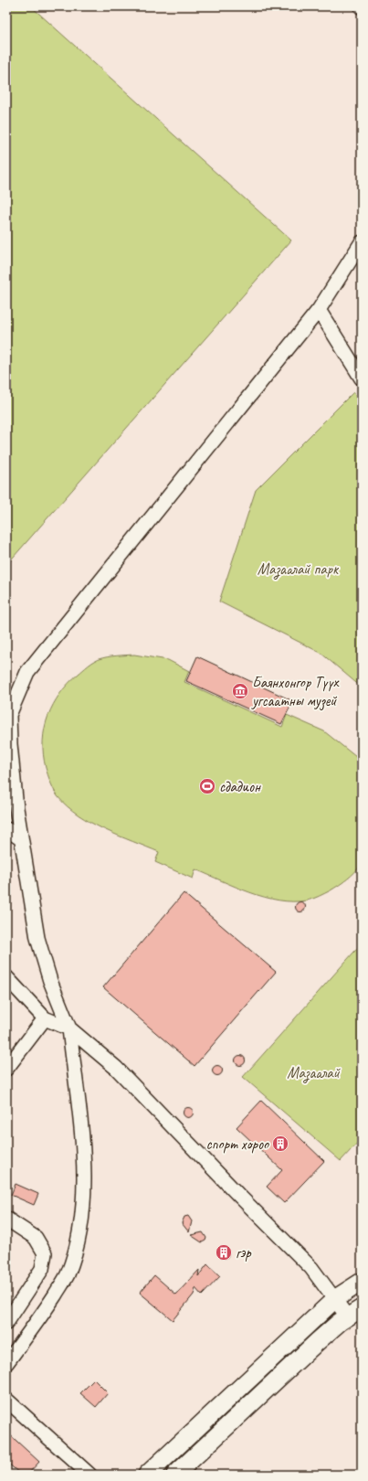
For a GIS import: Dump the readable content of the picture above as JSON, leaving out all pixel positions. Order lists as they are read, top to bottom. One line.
{"parks":["Мазаалай парк","Мазаалай"],"places":{"museum":["Баянхонгор Түүх угсаатны музей"],"sports":["сдадион"],"building":["спорт хороо","гэр"]}}
